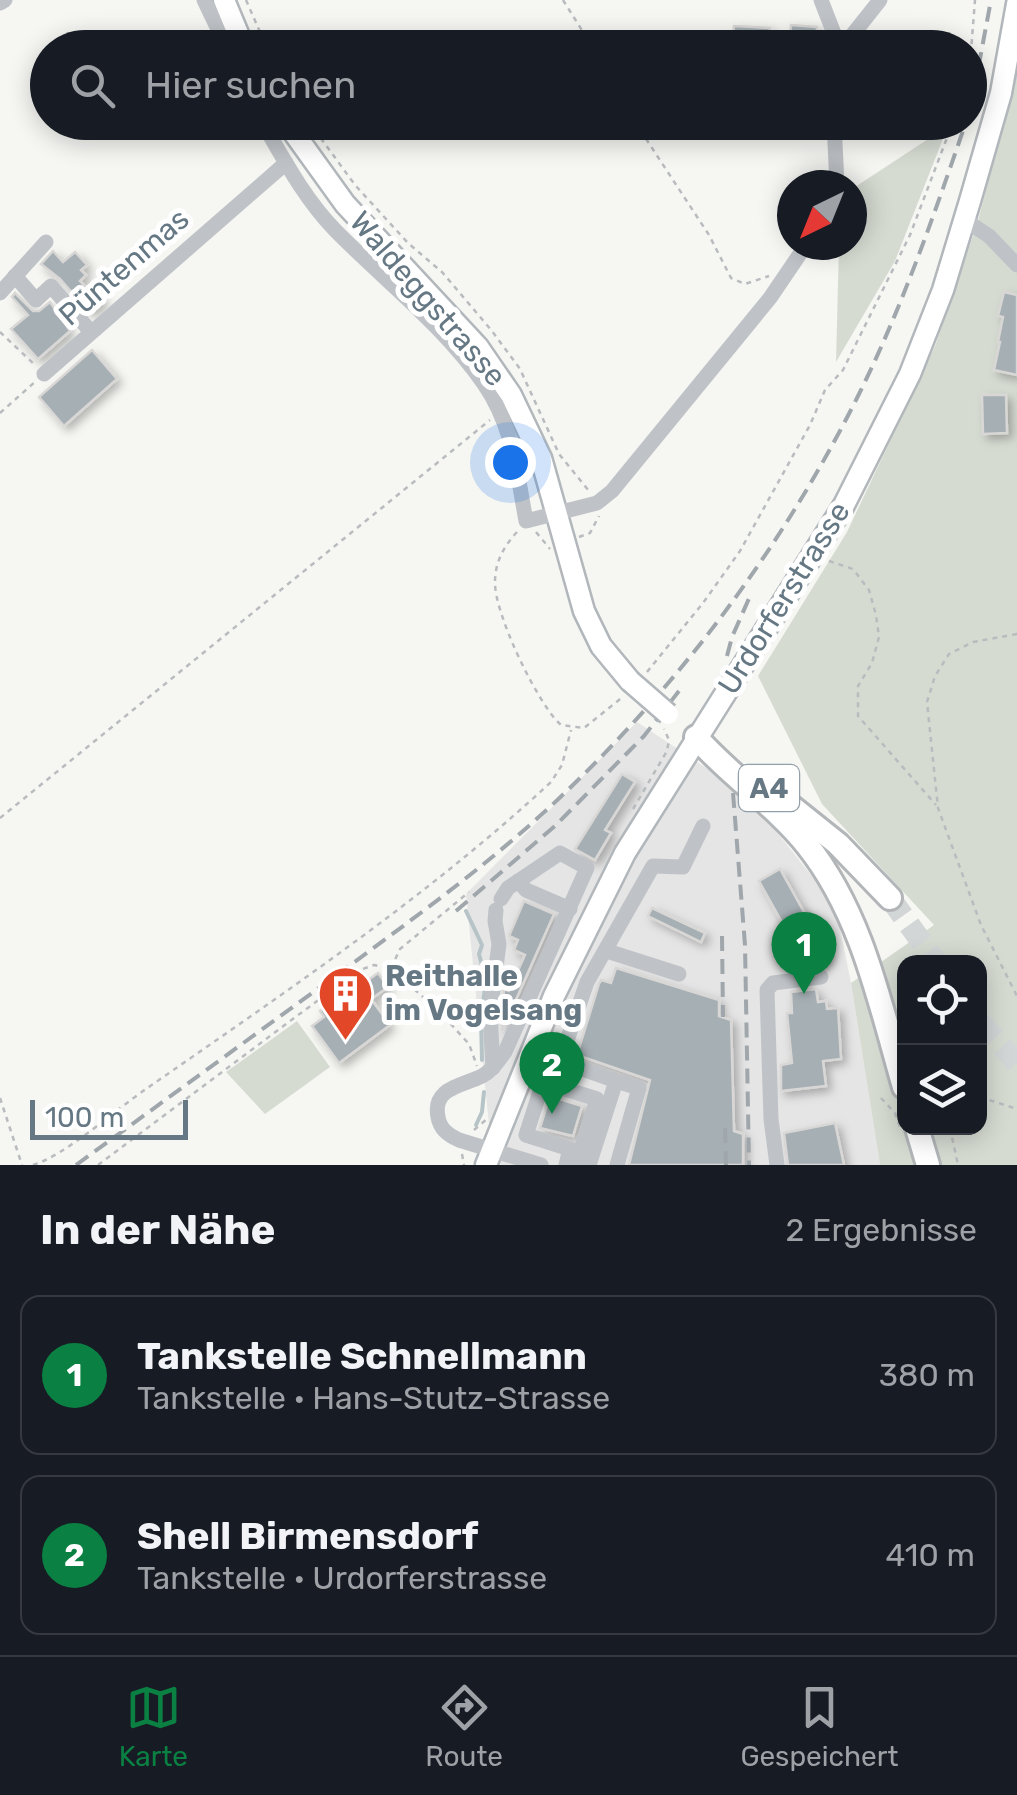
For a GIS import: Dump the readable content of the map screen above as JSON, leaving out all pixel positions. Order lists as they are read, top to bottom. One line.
{"streets":{"highway":["A4"],"main road":["Waldeggstrasse","Urdorferstrasse"],"street":["Püntenmas"]},"crossings":[["Waldeggstrasse","Urdorferstrasse"],["Waldeggstrasse","A4"],["Urdorferstrasse","A4"]],"places":{"building":["Reithalle im Vogelsang"]},"scale_bar":"100 m","north":"bottom left","page":{"search":"Hier suchen","pins":["1","2"],"scale":"100 m","heading":["In der Nähe","2 Ergebnisse"],"list":[{"mark":"1","name":"Tankstelle Schnellmann","note":"Tankstelle · Hans-Stutz-Strasse","value":"380 m"},{"mark":"2","name":"Shell Birmensdorf","note":"Tankstelle · Urdorferstrasse","value":"410 m"}],"nav":["Karte","Route","Gespeichert"]}}
